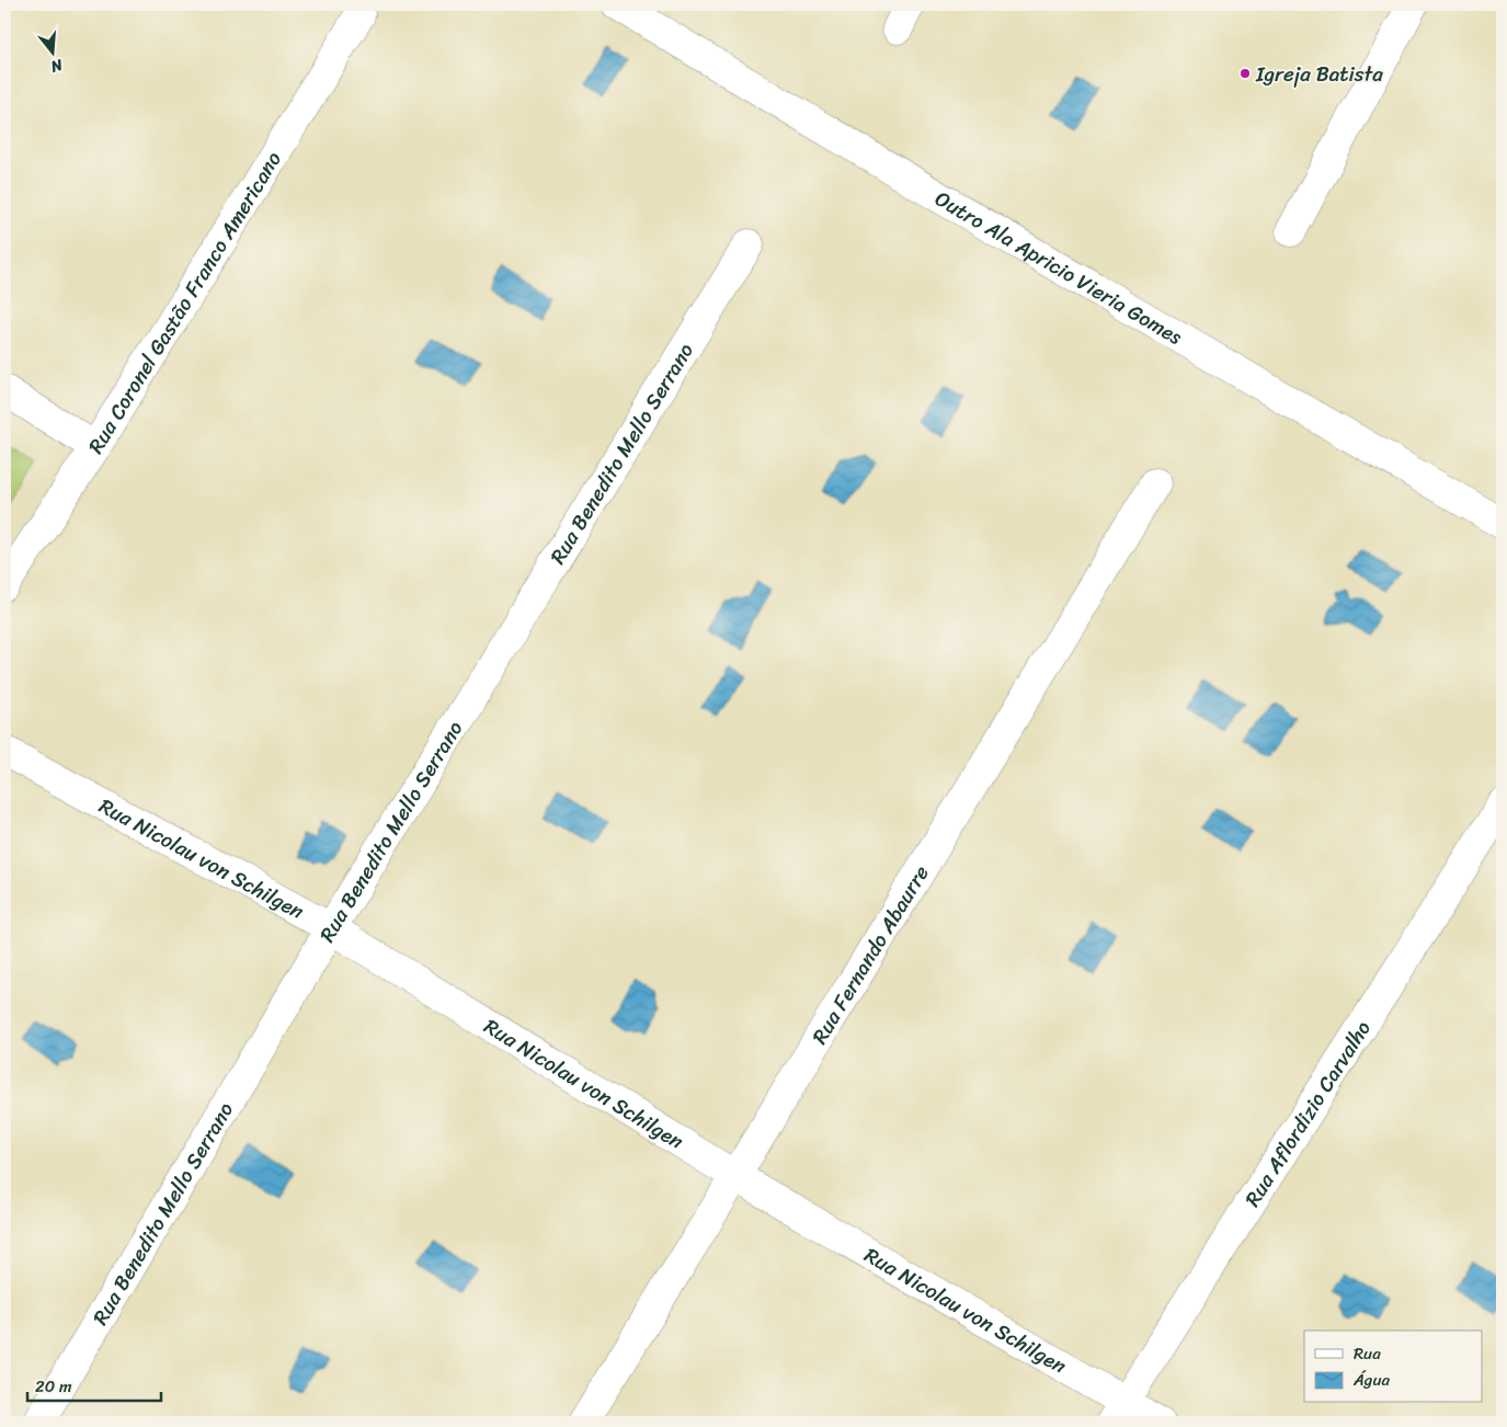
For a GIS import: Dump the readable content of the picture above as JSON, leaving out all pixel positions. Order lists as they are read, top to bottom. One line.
{"streets":{"street":["Outro Ala Apricio Vieria Gomes","Rua Coronel Gastão Franco Americano","Rua Benedito Mello Serrano","Rua Nicolau von Schilgen","Rua Fernando Abaurre","Rua Aflordizio Carvalho"]},"crossings":[["Rua Benedito Mello Serrano","Rua Nicolau von Schilgen"],["Rua Nicolau von Schilgen","Rua Fernando Abaurre"],["Rua Nicolau von Schilgen","Rua Aflordizio Carvalho"]],"places":["Igreja Batista"],"legend":["Rua","Água"],"scale_bar":"20 m","north":"bottom"}
